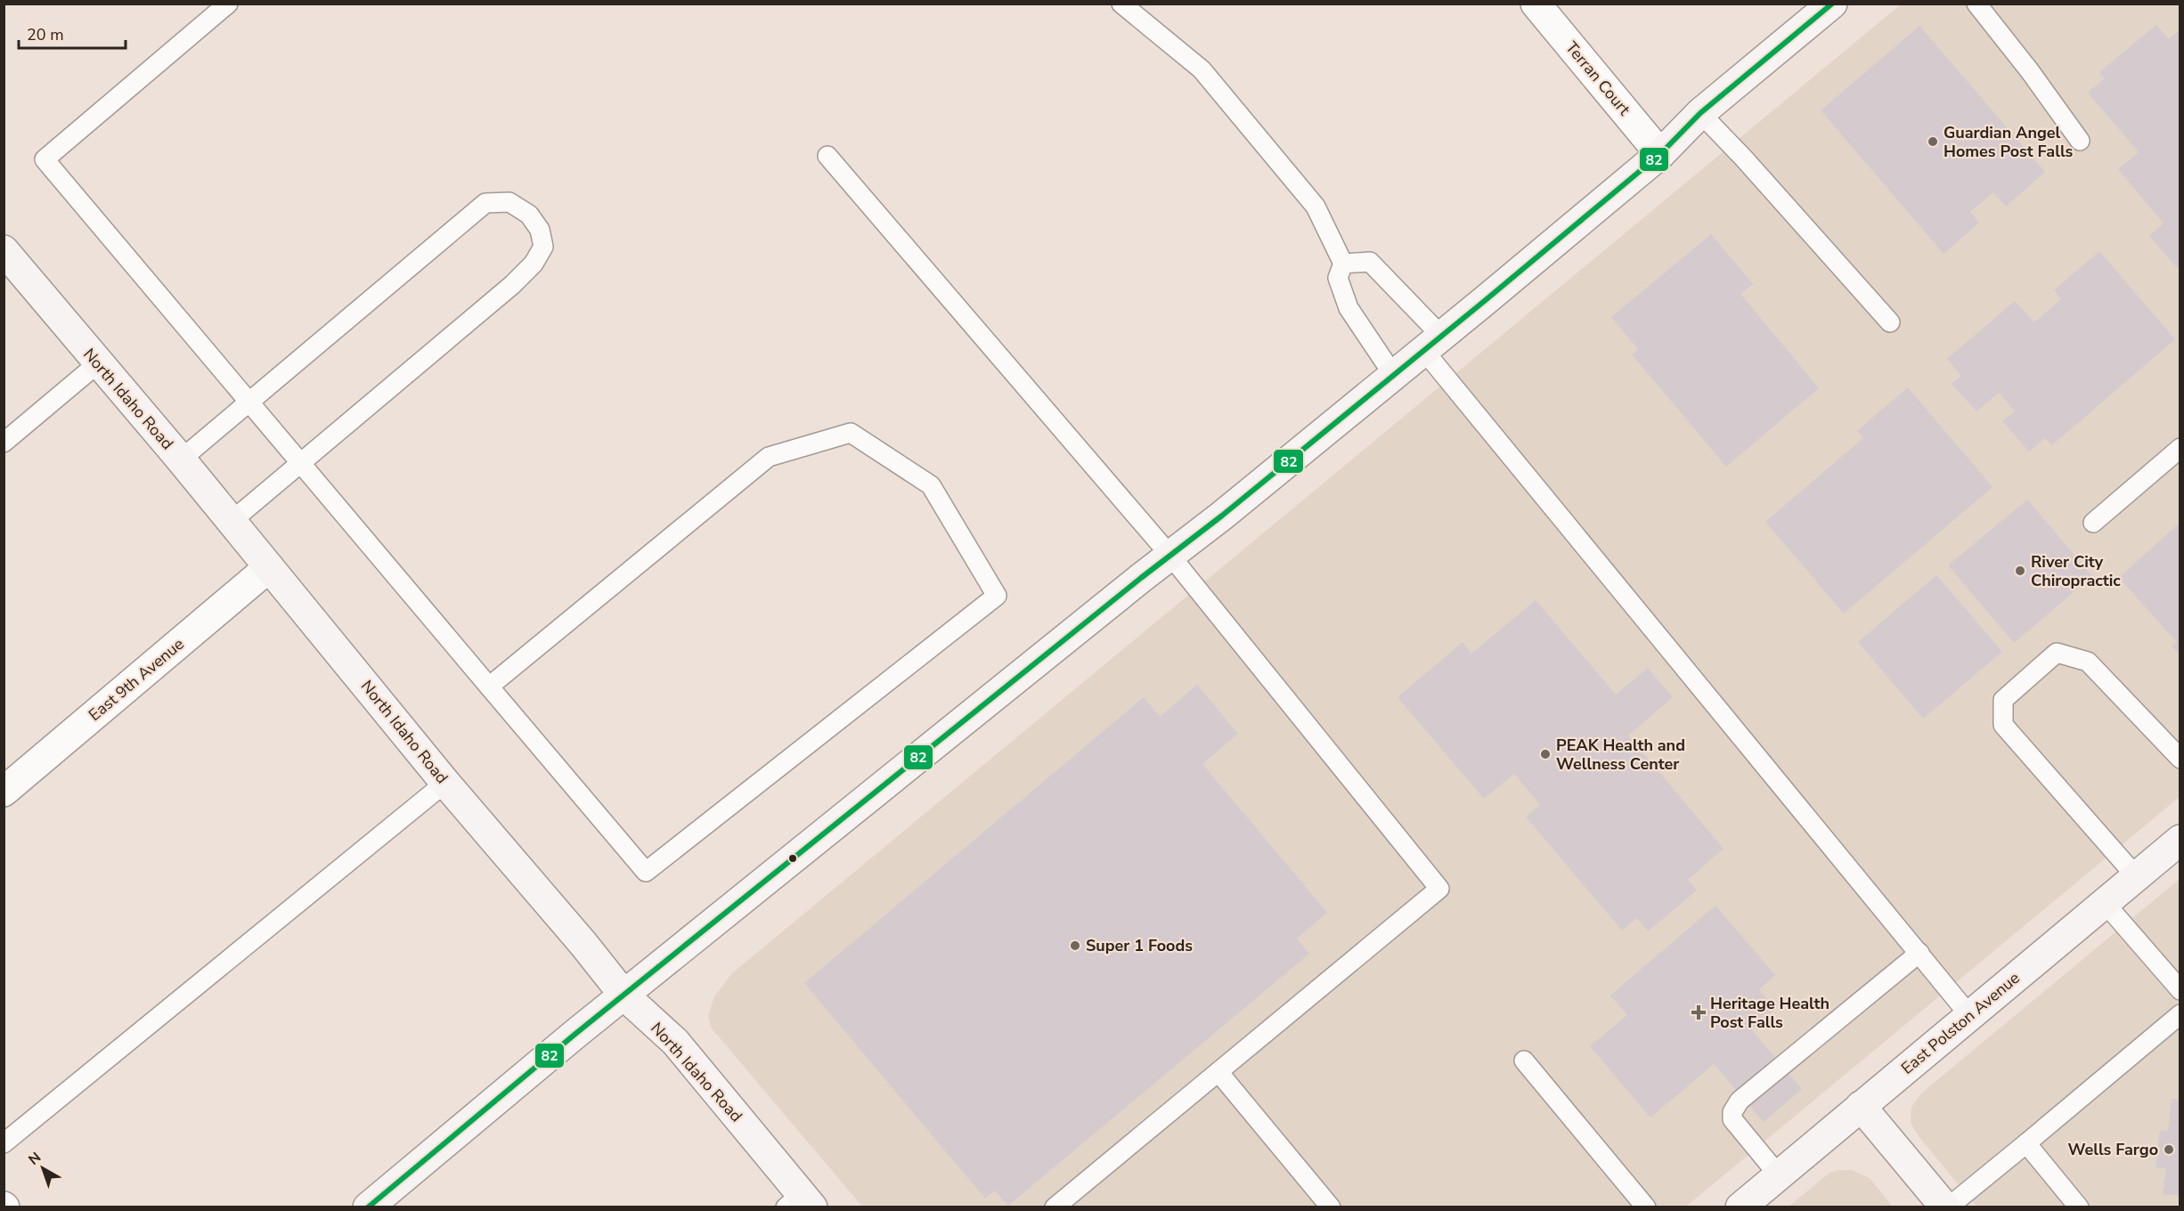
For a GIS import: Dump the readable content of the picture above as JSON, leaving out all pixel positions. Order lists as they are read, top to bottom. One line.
{"streets":{"main road":["North Idaho Road","East Polston Avenue"],"street":["Terran Court","East 9th Avenue"]},"crossings":[["North Idaho Road","East 9th Avenue"]],"places":{"other":["Guardian Angel Homes Post Falls","River City Chiropractic","PEAK Health and Wellness Center","Super 1 Foods","Wells Fargo"],"health":["Heritage Health Post Falls"]},"lines":["transit line 82"],"scale_bar":"20 m","north":"top left"}
